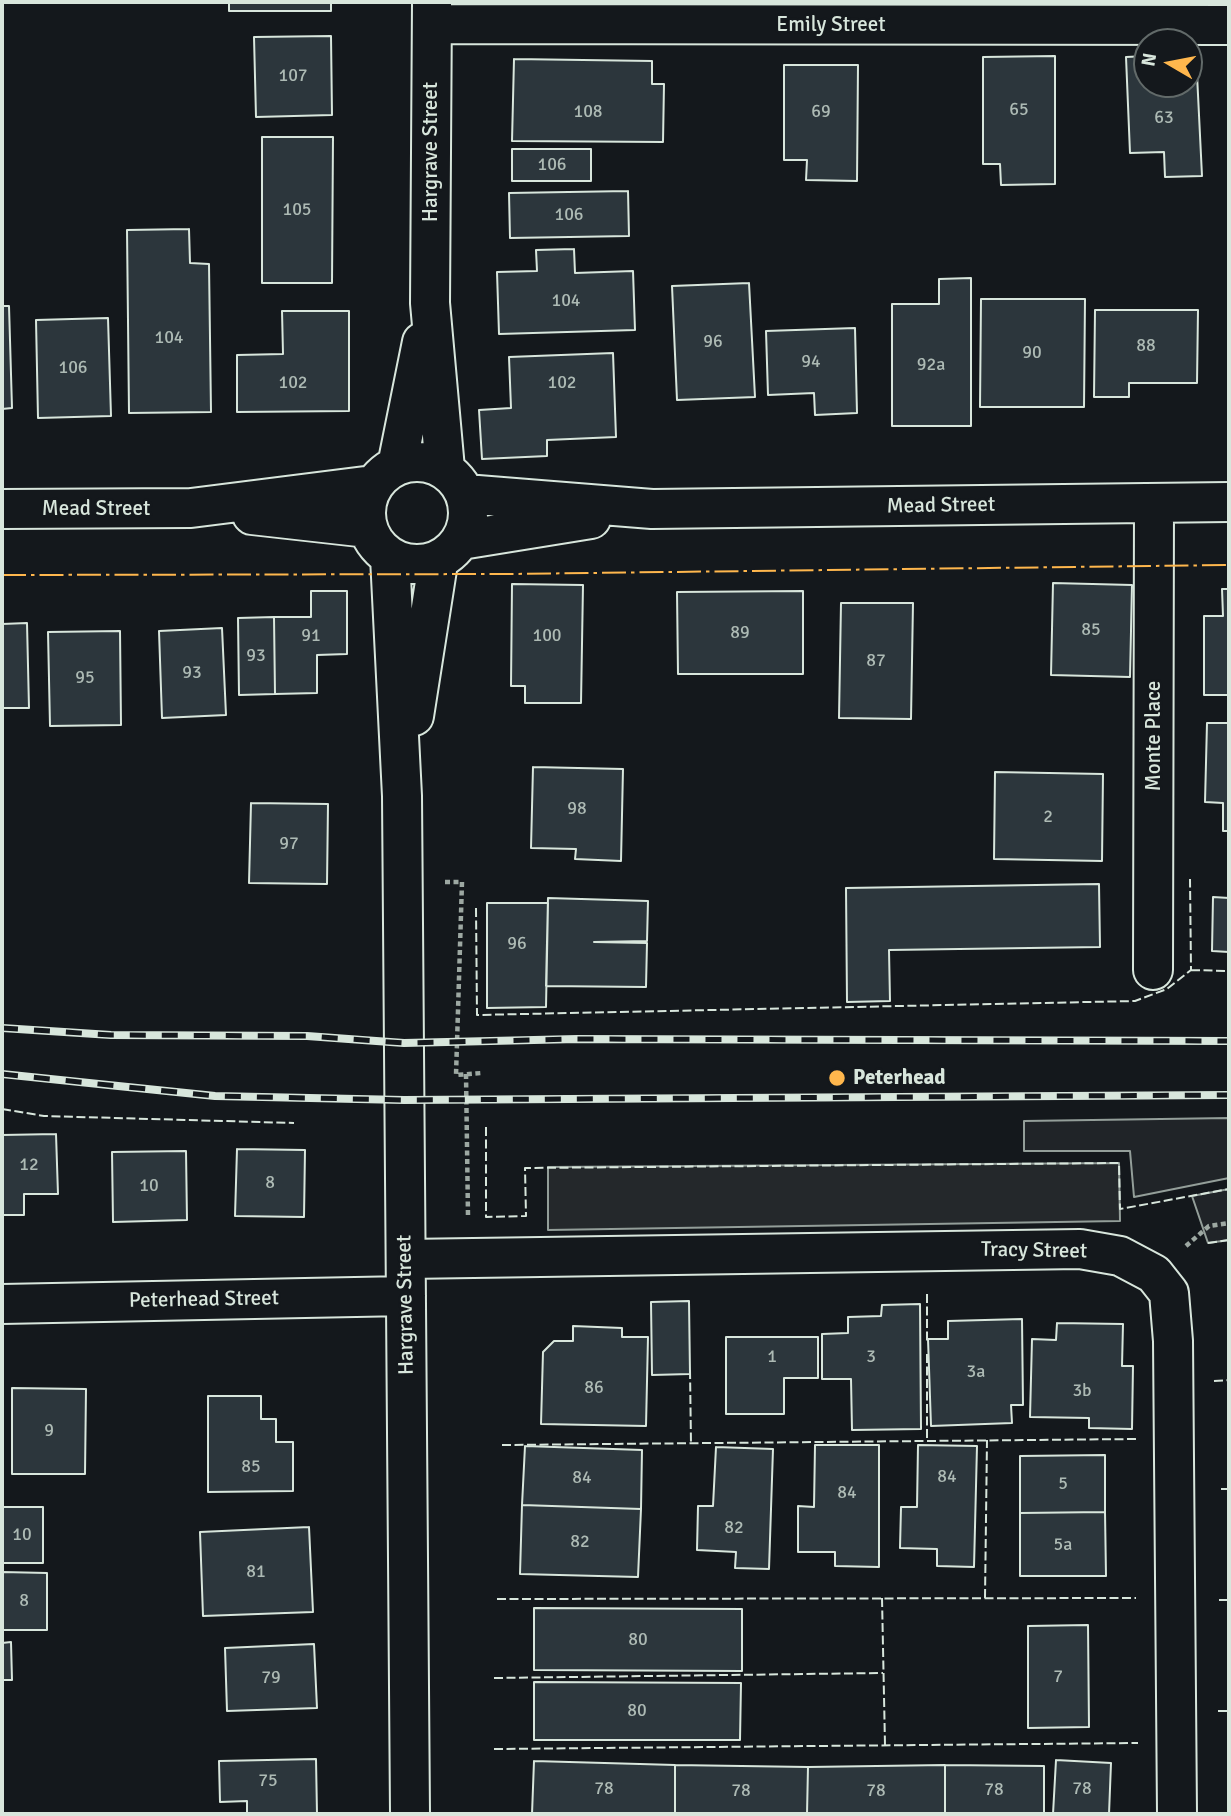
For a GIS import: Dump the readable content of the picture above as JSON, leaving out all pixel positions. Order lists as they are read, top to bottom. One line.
{"streets":{"street":["Emily Street","Hargrave Street","Mead Street","Monte Place","Tracy Street","Peterhead Street"]},"crossings":[["Emily Street","Hargrave Street"],["Hargrave Street","Mead Street"],["Hargrave Street","Tracy Street"],["Hargrave Street","Peterhead Street"],["Mead Street","Monte Place"],["Tracy Street","Peterhead Street"]],"places":["Peterhead"],"house_numbers":["107","65","108","69","63","106","105","106","104","104","96","88","90","94","92a","106","102","102","85","89","91","100","93","87","93","95","98","2","97","96","12","8","10","1","3","3a","86","3b","9","85","84","84","5","84","82","10","82","5a","81","8","80","7","79","80","75","78","78","78","78","78"],"north":"left"}
